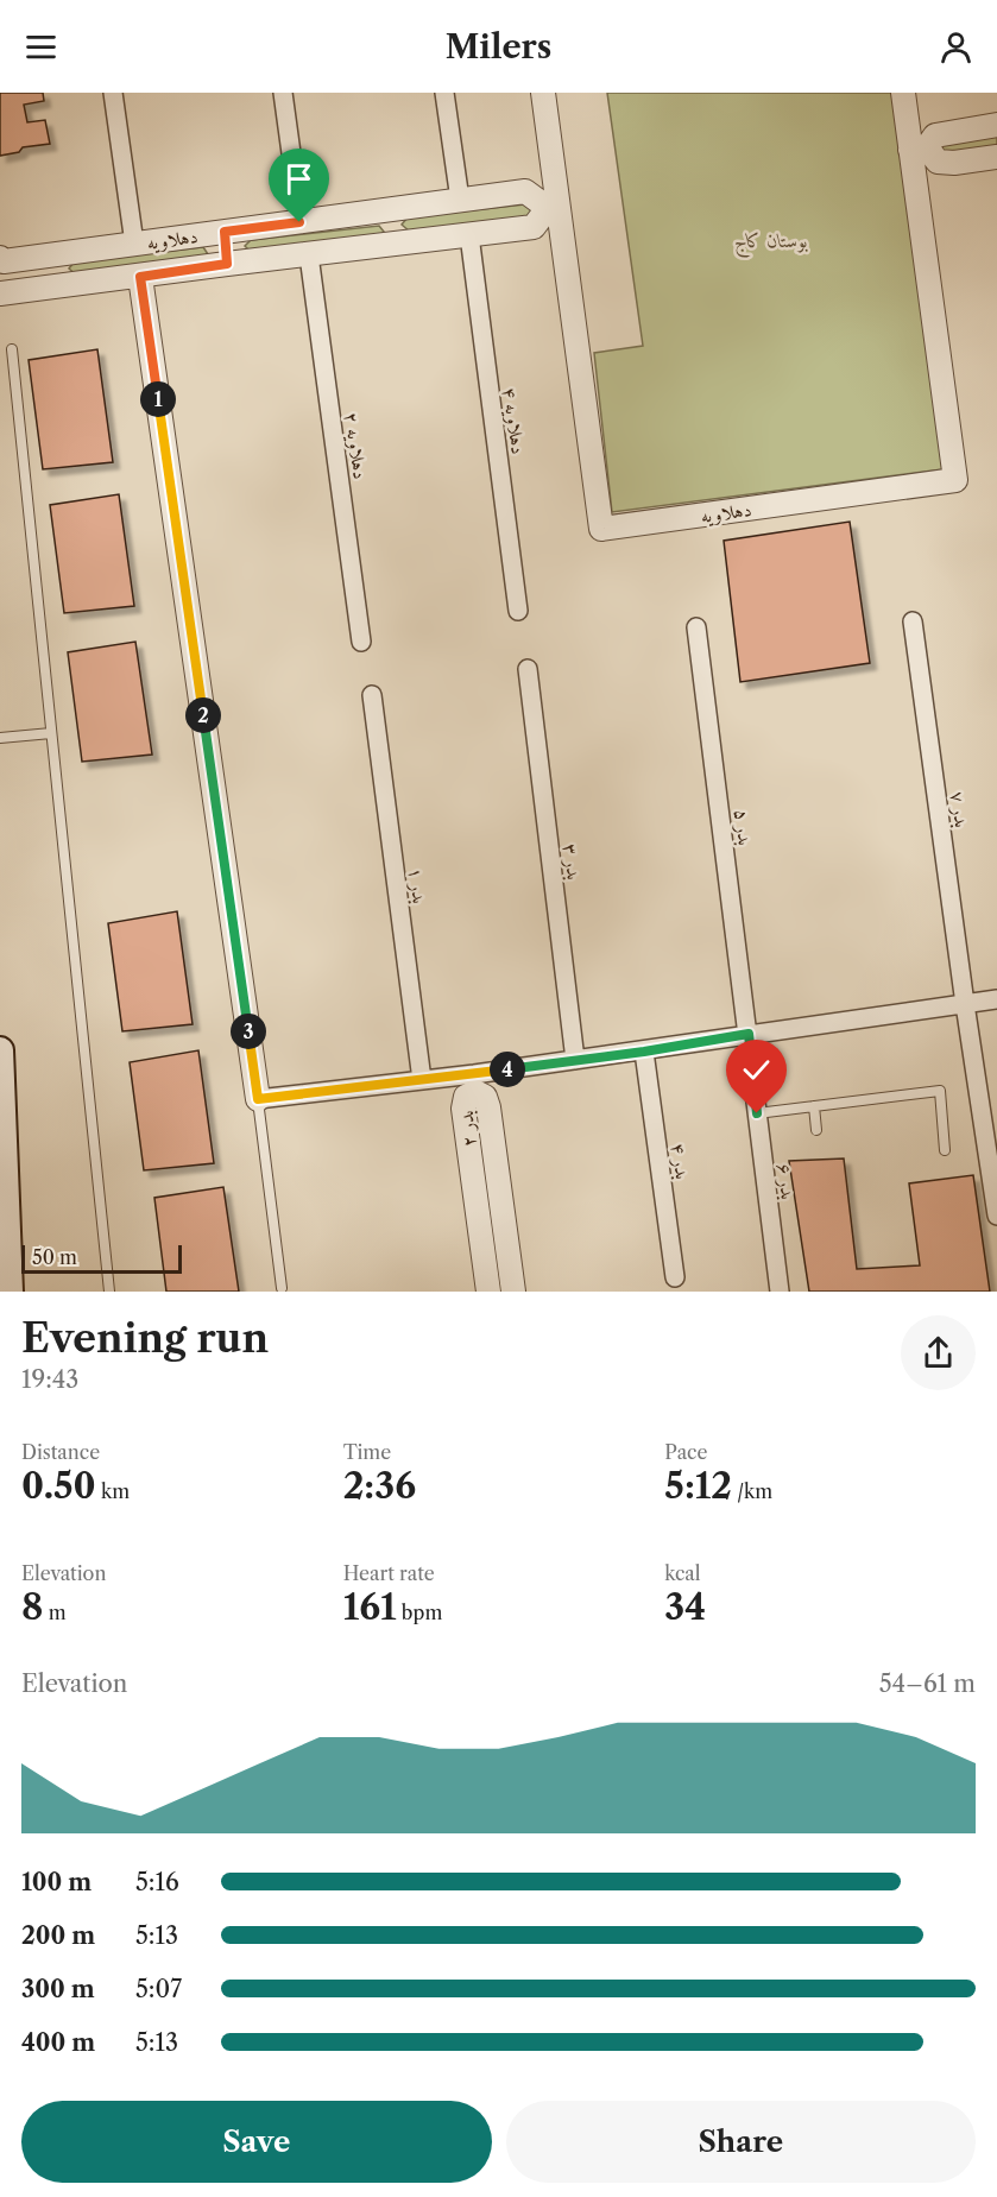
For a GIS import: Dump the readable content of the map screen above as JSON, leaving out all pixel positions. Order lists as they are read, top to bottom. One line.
{"streets":{"street":["دهلاویه","دهلاویه ۴","دهلاویه ۲","بدر ۷","بدر ۵","بدر ۳","بدر ۱","بدر ۲","بدر ۴","بدر ۶"]},"crossings":[["دهلاویه","دهلاویه ۴"],["دهلاویه","دهلاویه ۲"],["بدر ۵","بدر ۶"]],"parks":["بوستان کاج"],"scale_bar":"50 m","page":{"header":"Milers","pins":["1","2","3","4"],"scale":"50 m","heading":["Evening run","19:43"],"stats":[["Distance","0.50 km"],["Time","2:36"],["Pace","5:12 /km"],["Elevation","8 m"],["Heart rate","161 bpm"],["kcal","34"]],"chart":["Elevation","54–61 m"],"list":[{"name":"100 m","note":"5:16"},{"name":"200 m","note":"5:13"},{"name":"300 m","note":"5:07"},{"name":"400 m","note":"5:13"}],"buttons":["Save","Share"]}}
